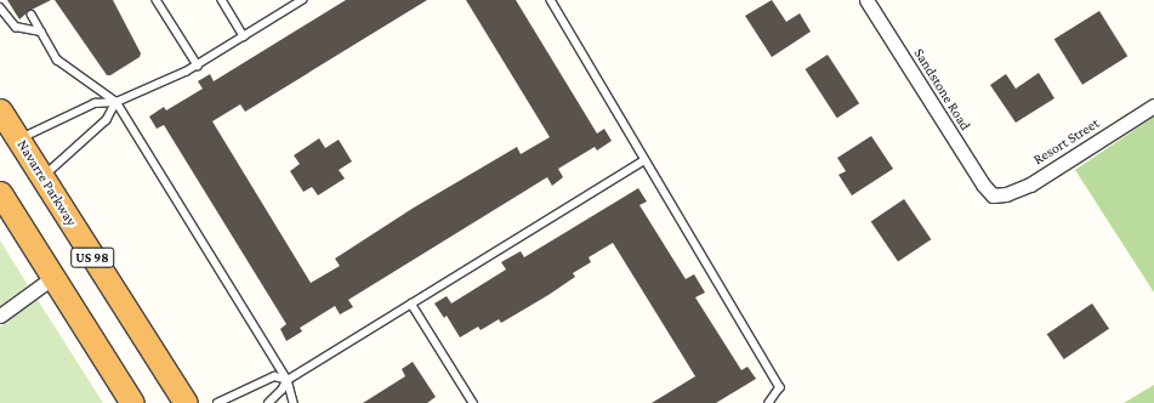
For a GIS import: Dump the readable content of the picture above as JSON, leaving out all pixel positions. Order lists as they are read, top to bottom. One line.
{"streets":{"highway":["Navarre Parkway","US 98"],"street":["Sandstone Road","Resort Street"]},"crossings":[["Sandstone Road","Resort Street"]]}
